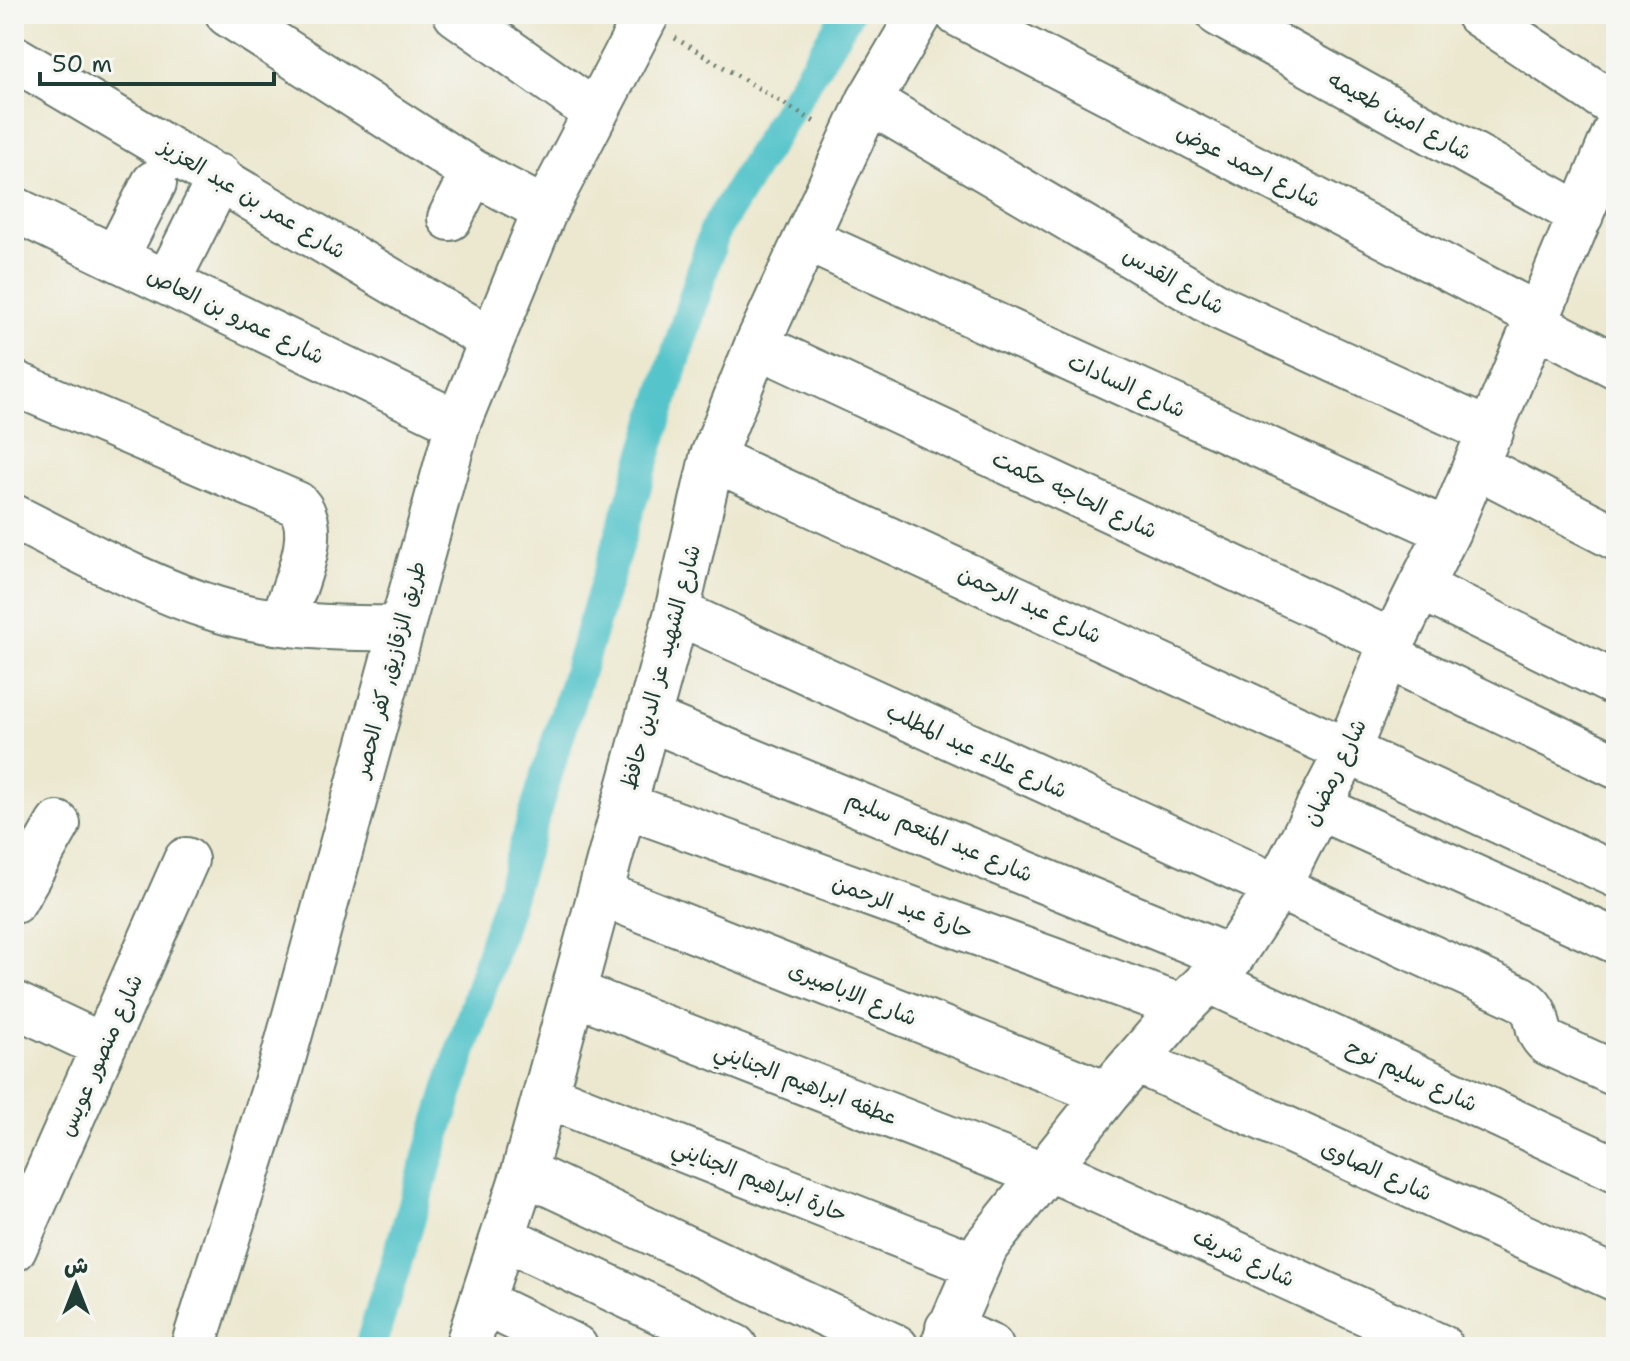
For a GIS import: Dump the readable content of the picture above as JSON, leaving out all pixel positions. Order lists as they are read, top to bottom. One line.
{"streets":{"street":["شارع امين طعيمه","شارع احمد عوض","شارع عمر بن عبد العزيز","شارع القدس","شارع عمرو بن العاص","شارع السادات","شارع الحاجه حكمت","شارع عبد الرحمن","شارع الشهيد عز الدين حافظ","طريق الزقازيق, كفر الحصر","شارع علاء عبد المطلب","شارع رمضان","شارع عبد المنعم سليم","حارة عبد الرحمن","شارع الاباصيرى","شارع منصور عويس","شارع سليم نوح","عطفه ابراهيم الجنايني","شارع الصاوى","حارة ابراهيم الجنايني","شارع شريف"]},"crossings":[["شارع امين طعيمه","شارع رمضان"],["شارع احمد عوض","شارع رمضان"],["شارع عمر بن عبد العزيز","طريق الزقازيق, كفر الحصر"],["شارع القدس","شارع الشهيد عز الدين حافظ"],["شارع القدس","شارع رمضان"],["شارع عمرو بن العاص","طريق الزقازيق, كفر الحصر"],["شارع السادات","شارع الشهيد عز الدين حافظ"],["شارع السادات","شارع رمضان"],["شارع الحاجه حكمت","شارع الشهيد عز الدين حافظ"],["شارع الحاجه حكمت","شارع رمضان"],["شارع عبد الرحمن","شارع الشهيد عز الدين حافظ"],["شارع عبد الرحمن","شارع رمضان"],["شارع الشهيد عز الدين حافظ","شارع علاء عبد المطلب"],["شارع الشهيد عز الدين حافظ","شارع عبد المنعم سليم"],["شارع الشهيد عز الدين حافظ","حارة عبد الرحمن"],["شارع الشهيد عز الدين حافظ","شارع الاباصيرى"],["شارع الشهيد عز الدين حافظ","عطفه ابراهيم الجنايني"],["شارع الشهيد عز الدين حافظ","حارة ابراهيم الجنايني"],["شارع علاء عبد المطلب","شارع رمضان"],["شارع رمضان","شارع عبد المنعم سليم"],["شارع رمضان","حارة عبد الرحمن"],["شارع رمضان","شارع الاباصيرى"],["شارع رمضان","شارع سليم نوح"],["شارع رمضان","عطفه ابراهيم الجنايني"],["شارع رمضان","شارع الصاوى"],["شارع رمضان","حارة ابراهيم الجنايني"],["شارع رمضان","شارع شريف"],["شارع عبد المنعم سليم","حارة عبد الرحمن"],["شارع عبد المنعم سليم","شارع سليم نوح"],["حارة عبد الرحمن","شارع سليم نوح"],["عطفه ابراهيم الجنايني","شارع شريف"]],"scale_bar":"50 m","north":"top"}
